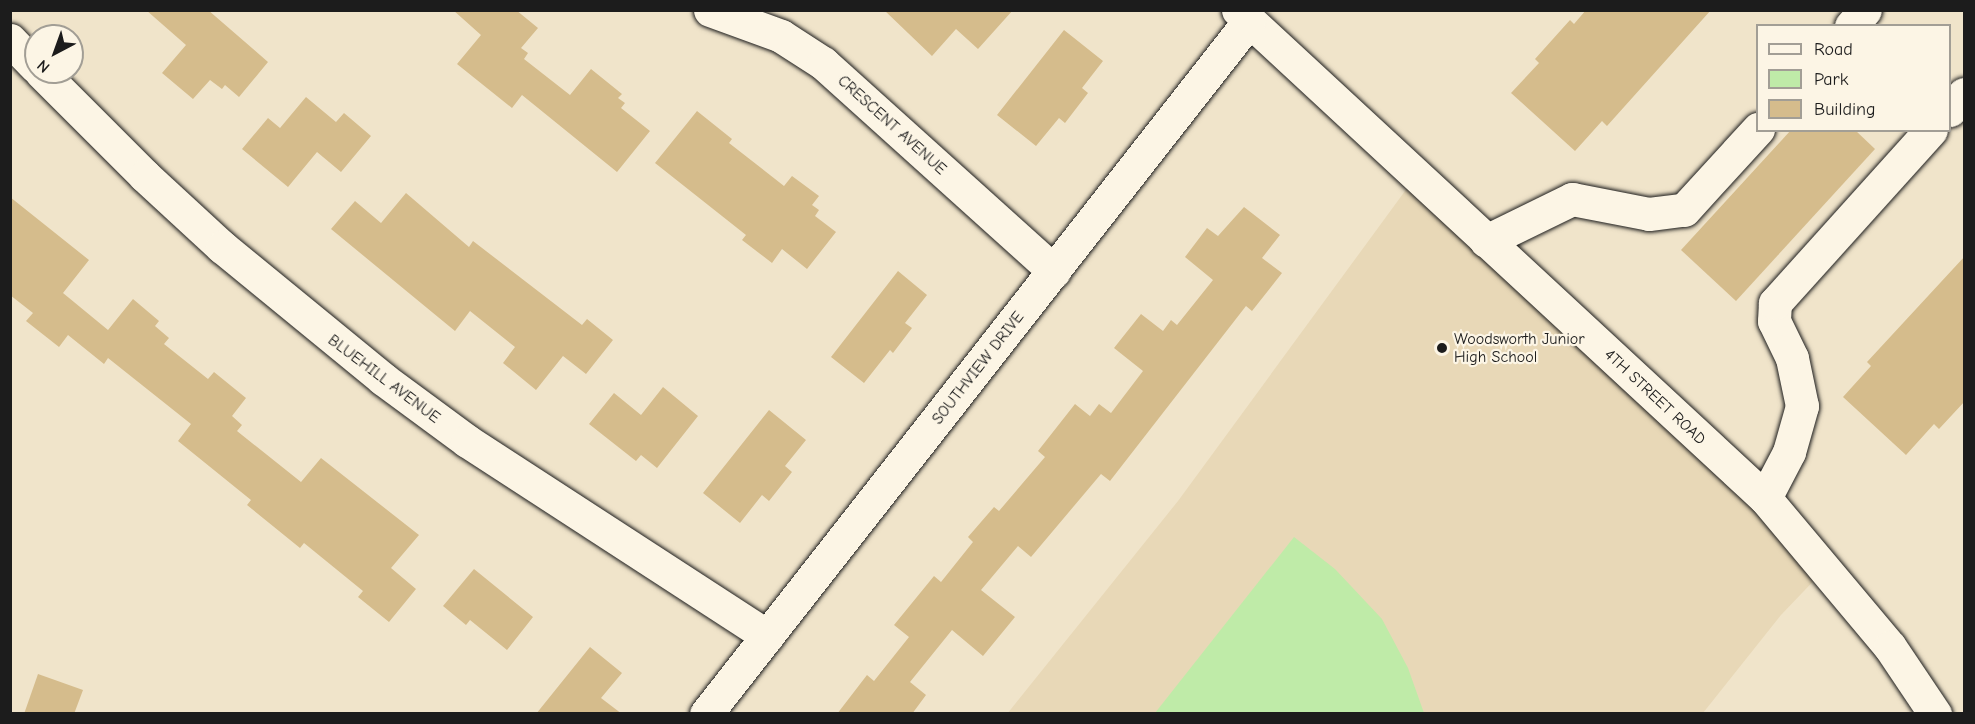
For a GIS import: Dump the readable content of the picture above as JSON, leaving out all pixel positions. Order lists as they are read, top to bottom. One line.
{"streets":{"street":["CRESCENT AVENUE","SOUTHVIEW DRIVE","BLUEHILL AVENUE","4TH STREET ROAD"]},"crossings":[["CRESCENT AVENUE","SOUTHVIEW DRIVE"],["SOUTHVIEW DRIVE","BLUEHILL AVENUE"],["SOUTHVIEW DRIVE","4TH STREET ROAD"]],"places":["Woodsworth Junior High School"],"legend":["Road","Park","Building"],"north":"bottom left"}
